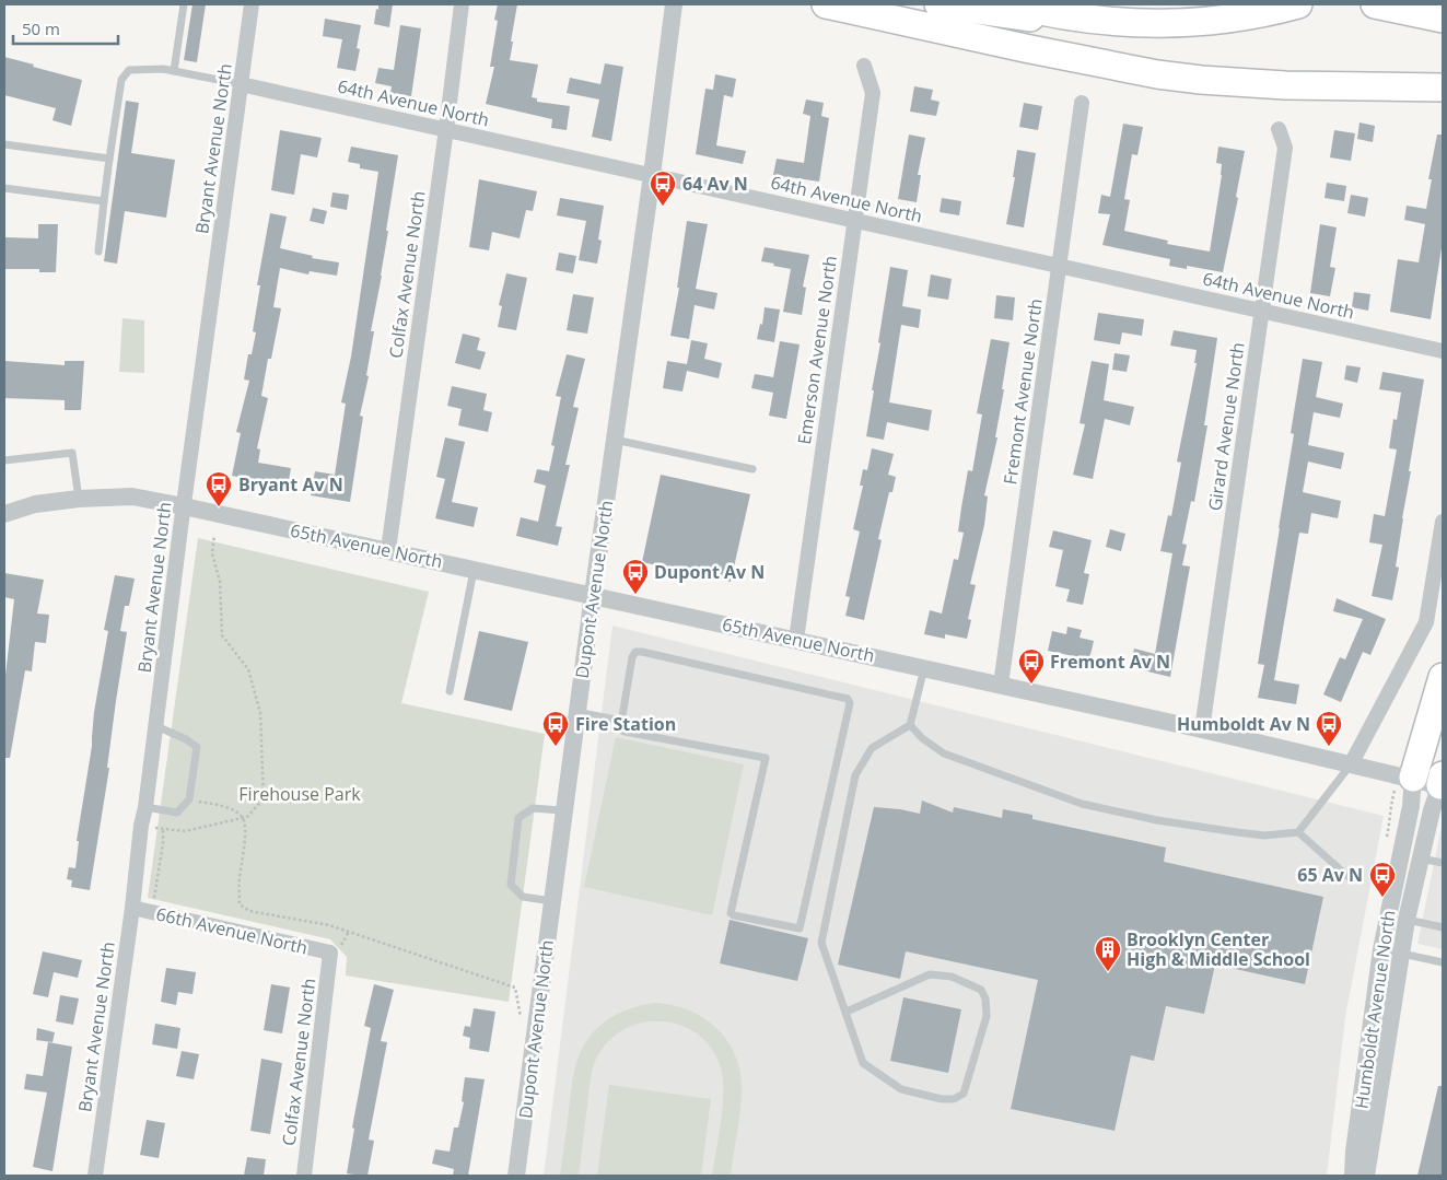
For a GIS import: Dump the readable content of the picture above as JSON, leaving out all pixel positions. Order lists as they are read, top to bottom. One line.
{"streets":{"street":["64th Avenue North","Bryant Avenue North","Colfax Avenue North","Emerson Avenue North","Fremont Avenue North","Girard Avenue North","65th Avenue North","Dupont Avenue North","66th Avenue North","Humboldt Avenue North"]},"crossings":[["64th Avenue North","Bryant Avenue North"],["64th Avenue North","Colfax Avenue North"],["64th Avenue North","Emerson Avenue North"],["64th Avenue North","Fremont Avenue North"],["64th Avenue North","Girard Avenue North"],["64th Avenue North","Dupont Avenue North"],["Bryant Avenue North","65th Avenue North"],["Bryant Avenue North","66th Avenue North"],["Colfax Avenue North","65th Avenue North"],["Colfax Avenue North","66th Avenue North"],["Emerson Avenue North","65th Avenue North"],["Fremont Avenue North","65th Avenue North"],["Girard Avenue North","65th Avenue North"],["65th Avenue North","Dupont Avenue North"],["65th Avenue North","Humboldt Avenue North"]],"parks":["Firehouse Park"],"places":{"bus stop":["64 Av N","Bryant Av N","Dupont Av N","Fremont Av N","Fire Station","Humboldt Av N","65 Av N"],"building":["Brooklyn Center High & Middle School"]},"scale_bar":"50 m"}
